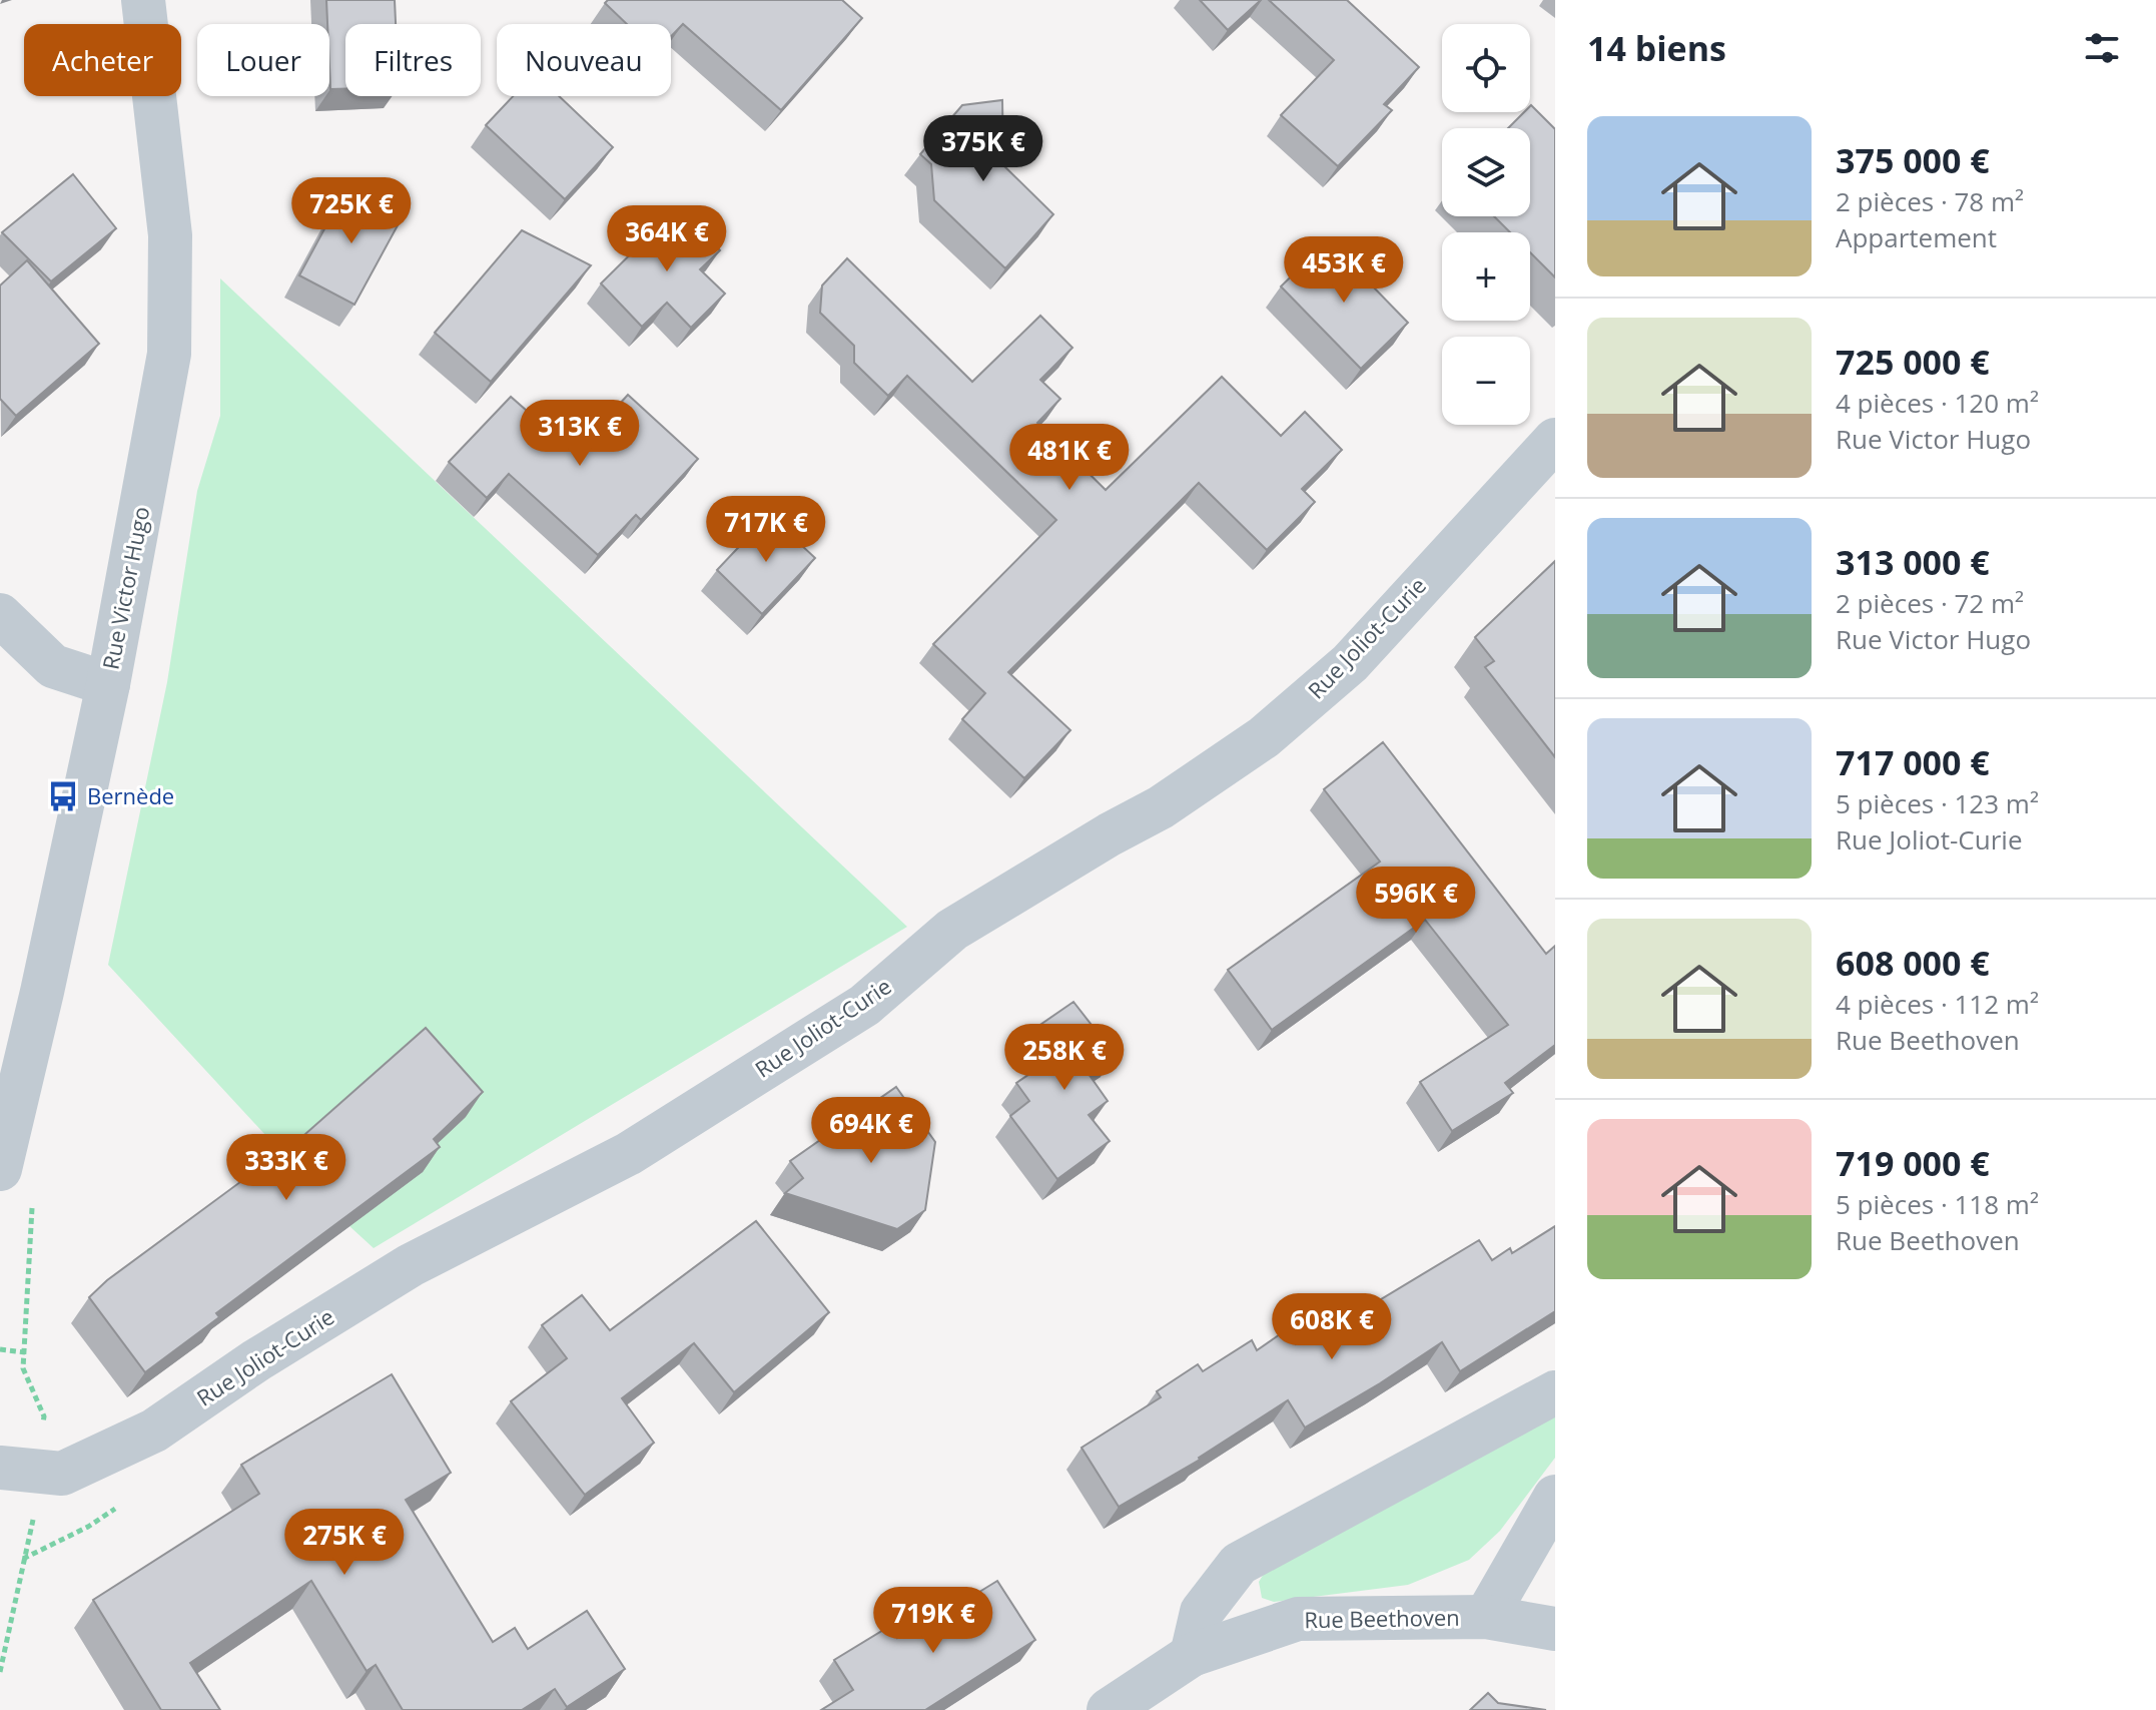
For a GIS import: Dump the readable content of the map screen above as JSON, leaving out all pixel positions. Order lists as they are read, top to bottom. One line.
{"streets":{"street":["Rue Victor Hugo","Rue Joliot-Curie","Rue Beethoven"]},"places":{"bus stop":["Bernède"]},"page":{"heading":"14 biens","map_buttons":["+","−"],"chip":["Acheter","Louer","Filtres","Nouveau"],"list":[{"name":"375 000 €","note":"2 pièces · 78 m² · Appartement"},{"name":"725 000 €","note":"4 pièces · 120 m² · Rue Victor Hugo"},{"name":"313 000 €","note":"2 pièces · 72 m² · Rue Victor Hugo"},{"name":"717 000 €","note":"5 pièces · 123 m² · Rue Joliot-Curie"},{"name":"608 000 €","note":"4 pièces · 112 m² · Rue Beethoven"},{"name":"719 000 €","note":"5 pièces · 118 m² · Rue Beethoven"}],"price":["375K €","725K €","364K €","453K €","313K €","481K €","717K €","596K €","258K €","694K €","333K €","608K €","275K €","719K €"]}}
